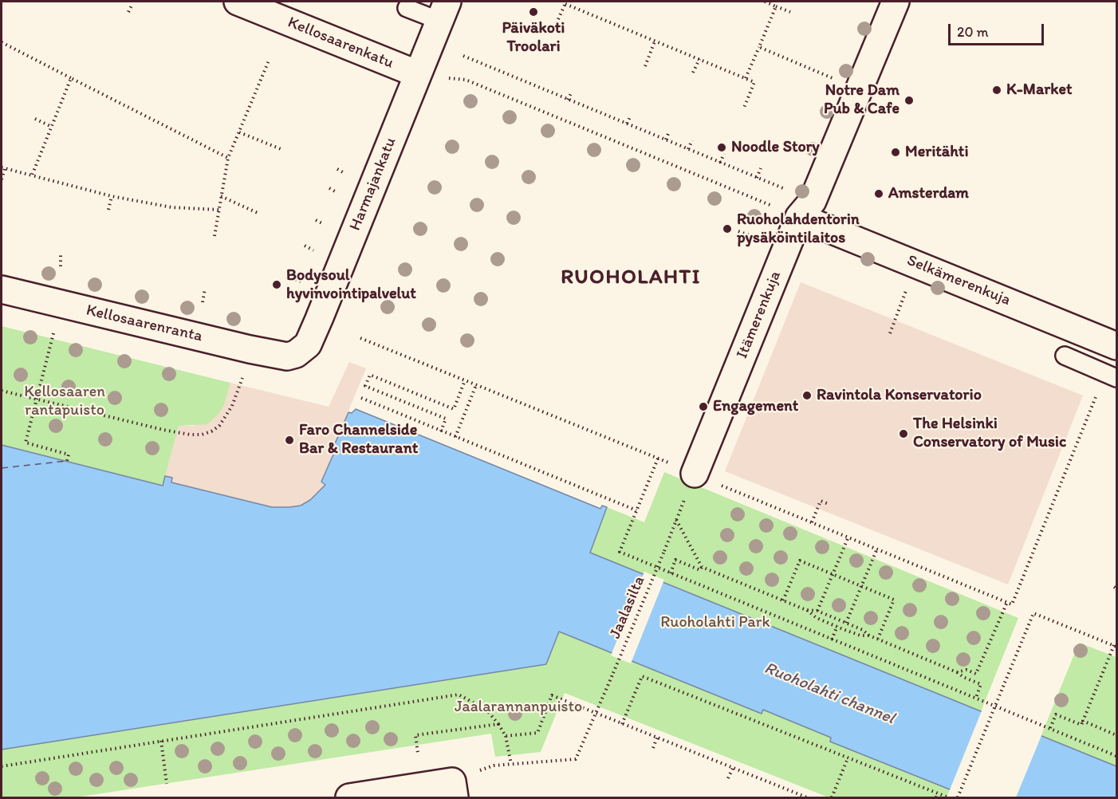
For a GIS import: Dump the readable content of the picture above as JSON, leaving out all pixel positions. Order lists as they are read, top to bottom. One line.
{"streets":{"street":["Kellosaarenkatu","Harmajankatu","Selkämerenkuja","Itämerenkuja","Kellosaarenranta"],"path":["Jaalasilta"]},"crossings":[["Kellosaarenkatu","Harmajankatu"],["Harmajankatu","Kellosaarenranta"],["Selkämerenkuja","Itämerenkuja"],["Itämerenkuja","Jaalasilta"]],"districts":["RUOHOLAHTI"],"water":["Ruoholahti channel"],"parks":["Kellosaaren rantapuisto","Ruoholahti Park","Jaalarannanpuisto"],"places":["Päiväkoti Troolari","K-Market","Notre Dam Pub & Cafe","Noodle Story","Meritähti","Amsterdam","Ruoholahdentorin pysäköintilaitos","Bodysoul hyvinvointipalvelut","Ravintola Konservatorio","Engagement","The Helsinki Conservatory of Music","Faro Channelside Bar & Restaurant"],"scale_bar":"20 m"}
